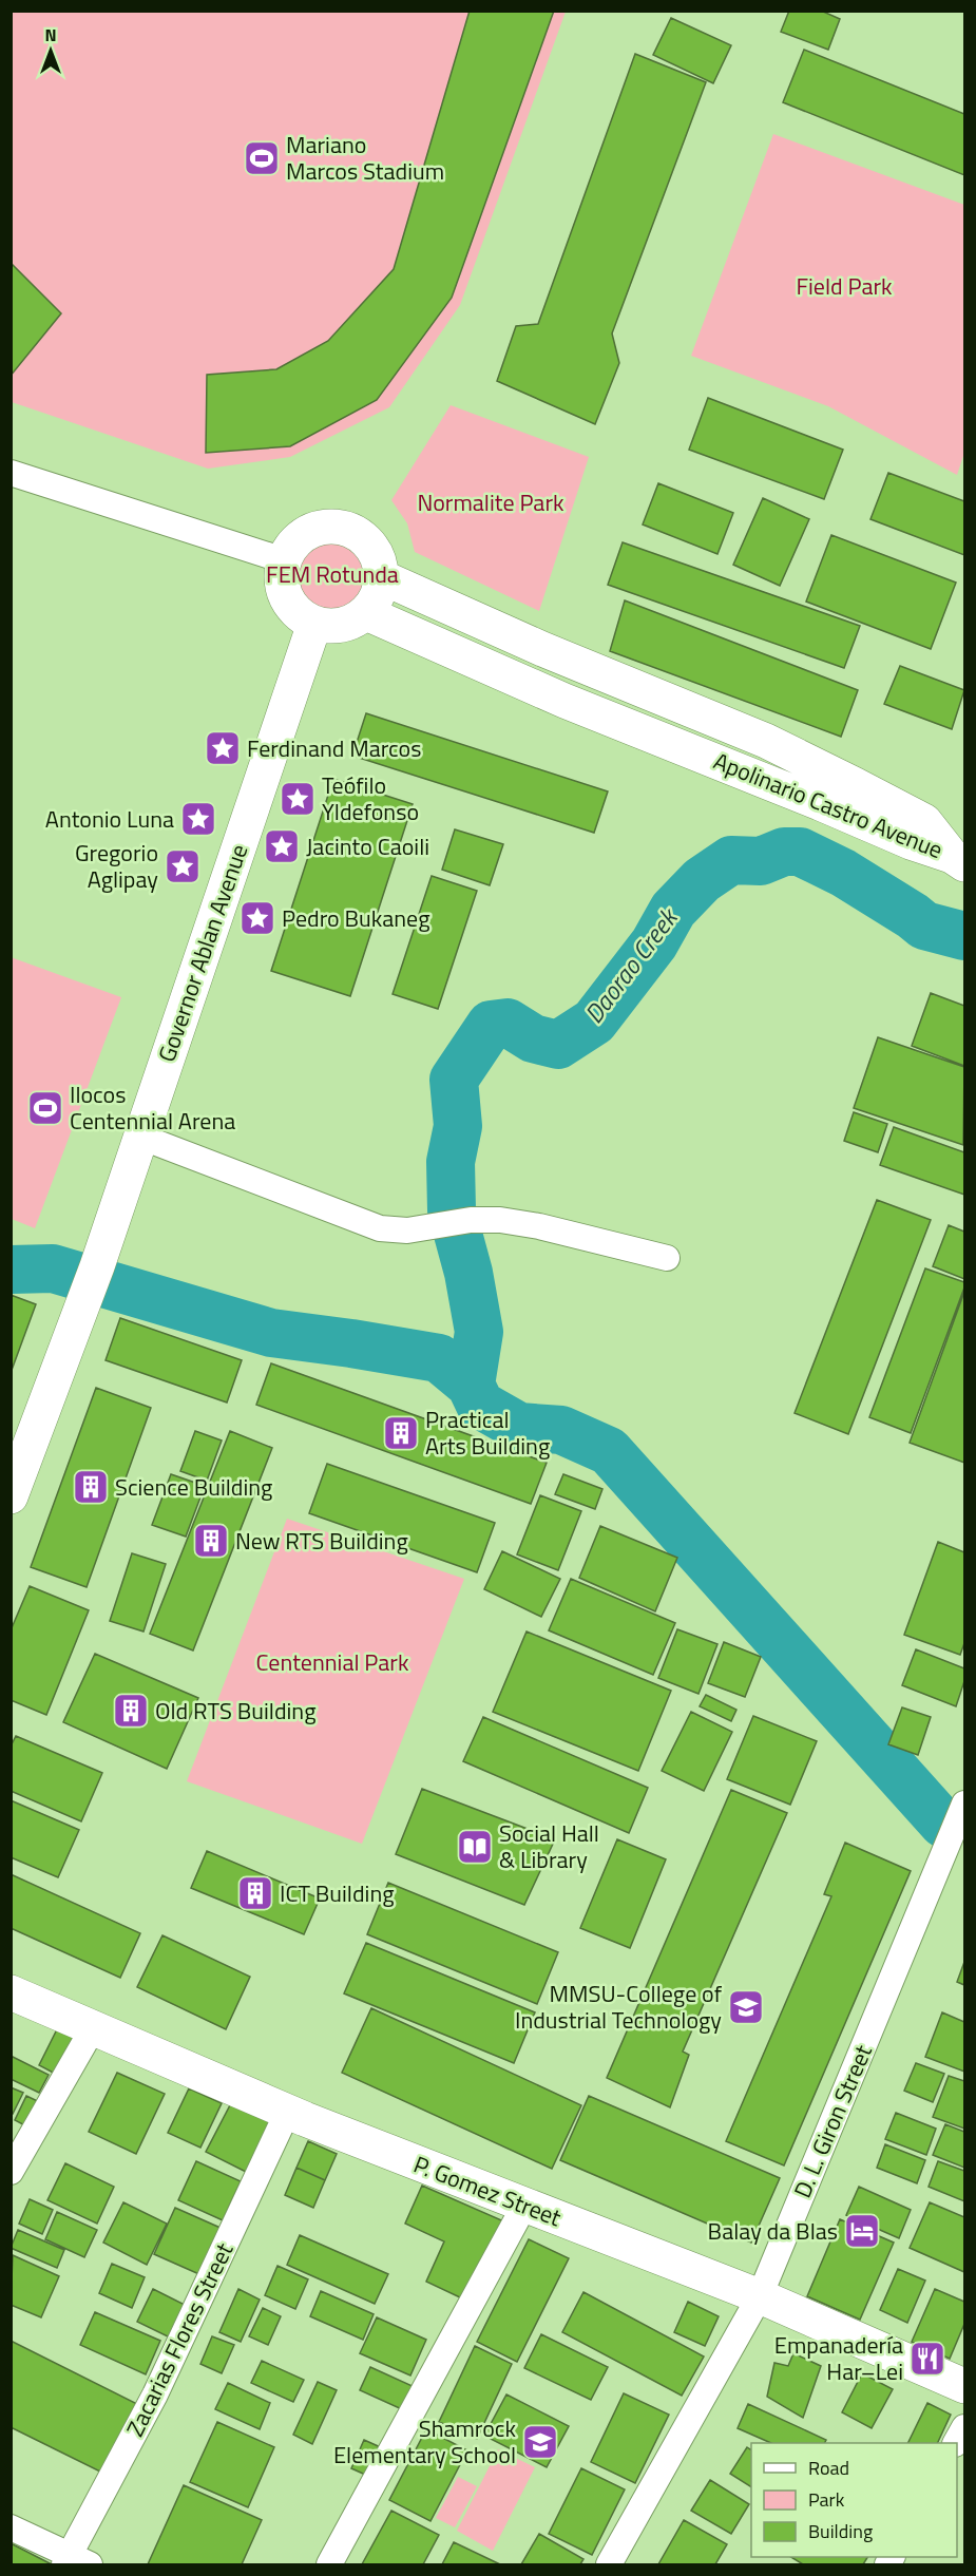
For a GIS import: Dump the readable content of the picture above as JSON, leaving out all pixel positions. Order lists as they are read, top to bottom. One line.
{"streets":{"main road":["Apolinario Castro Avenue","Governor Ablan Avenue","P. Gomez Street"],"street":["D. L. Giron Street","Zacarias Flores Street"]},"crossings":[["Apolinario Castro Avenue","Governor Ablan Avenue"],["D. L. Giron Street","P. Gomez Street"],["P. Gomez Street","Zacarias Flores Street"]],"water":["Daorao Creek"],"parks":["Field Park","Normalite Park","FEM Rotunda","Centennial Park"],"places":{"sports":["Mariano Marcos Stadium","Ilocos Centennial Arena"],"place":["Ferdinand Marcos","Teófilo Yldefonso","Antonio Luna","Jacinto Caoili","Gregorio Aglipay","Pedro Bukaneg"],"building":["Practical Arts Building","Science Building","New RTS Building","Old RTS Building","ICT Building"],"library":["Social Hall & Library"],"school or university":["MMSU-College of Industrial Technology","Shamrock Elementary School"],"hotel":["Balay da Blas"],"restaurant":["Empanadería Har–Lei"]},"legend":["Road","Park","Building"],"north":"top"}
